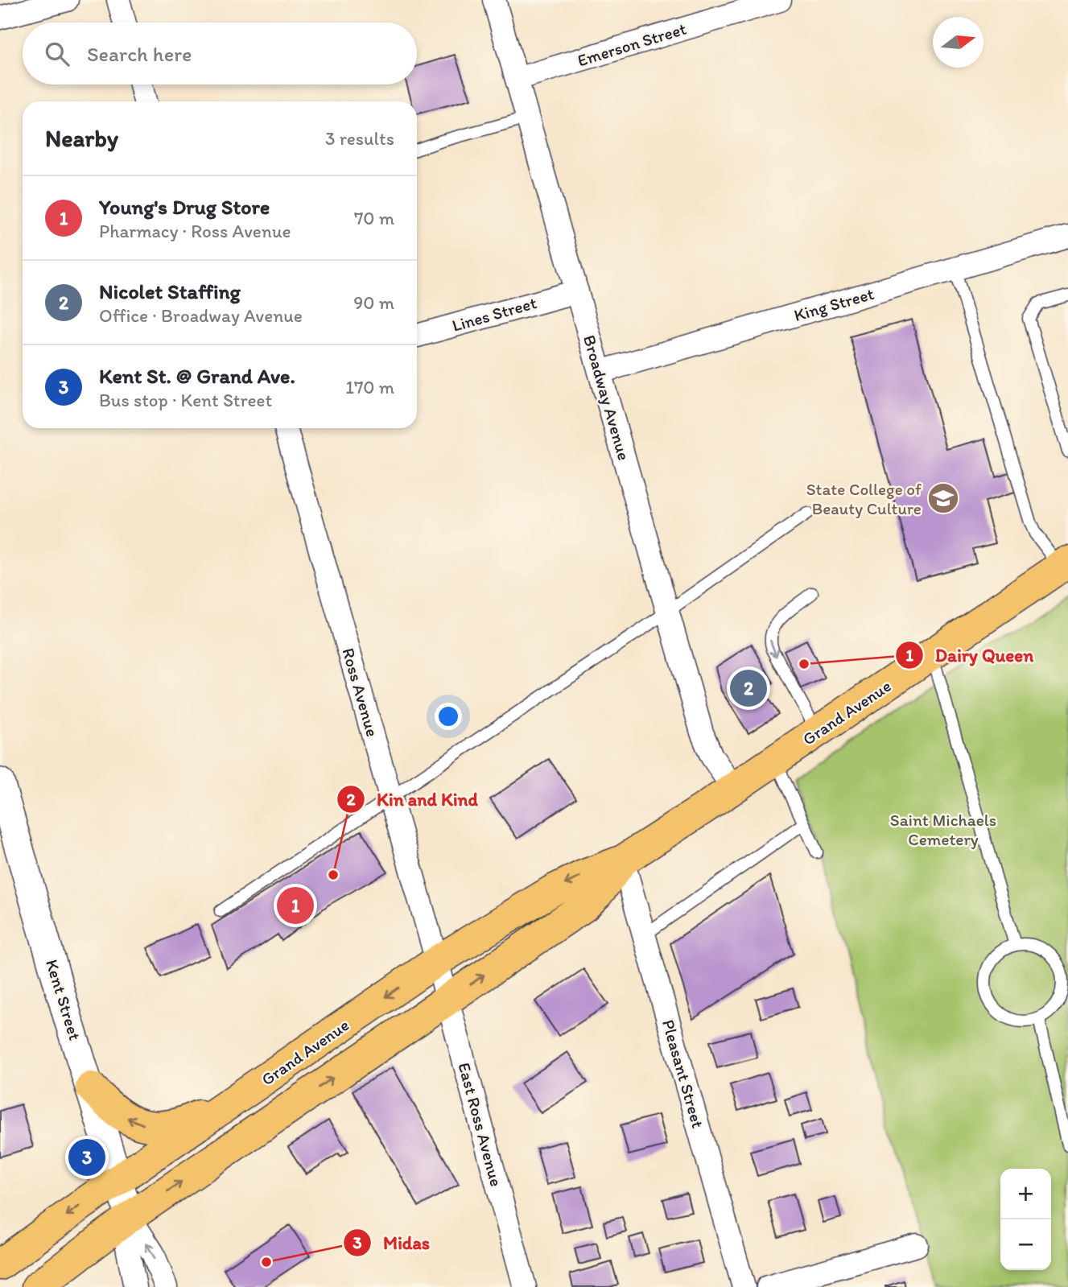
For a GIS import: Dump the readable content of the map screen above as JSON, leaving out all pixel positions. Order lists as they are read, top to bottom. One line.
{"streets":{"main road":["Grand Avenue"],"street":["Emerson Street","King Street","Lines Street","Broadway Avenue","Ross Avenue","Kent Street","Pleasant Street","East Ross Avenue"]},"crossings":[["Emerson Street","Broadway Avenue"],["King Street","Broadway Avenue"],["Lines Street","Broadway Avenue"],["Broadway Avenue","Grand Avenue"],["Ross Avenue","Grand Avenue"],["Ross Avenue","East Ross Avenue"],["Grand Avenue","Kent Street"],["Grand Avenue","Pleasant Street"],["Grand Avenue","East Ross Avenue"]],"parks":["Saint Michaels Cemetery"],"places":{"school or university":["State College of Beauty Culture"],"other":["Dairy Queen","Kin and Kind","Midas"]},"north":"right","page":{"search":"Search here","heading":["Nearby","3 results"],"list":[{"mark":"1","name":"Young's Drug Store","note":"Pharmacy · Ross Avenue","value":"70 m"},{"mark":"2","name":"Nicolet Staffing","note":"Office · Broadway Avenue","value":"90 m"},{"mark":"3","name":"Kent St. @ Grand Ave.","note":"Bus stop · Kent Street","value":"170 m"}],"pins":["2","1","3"],"map_buttons":["+","−"]}}
